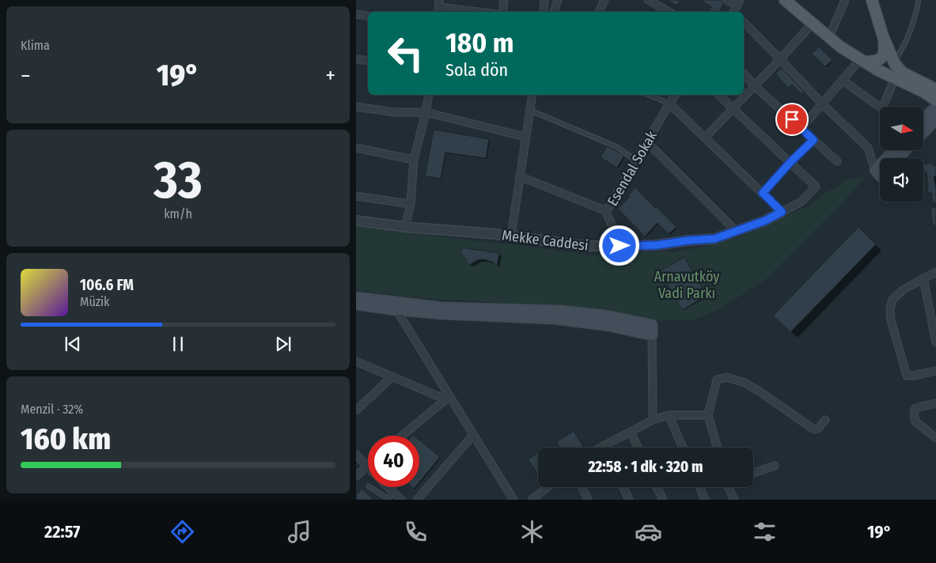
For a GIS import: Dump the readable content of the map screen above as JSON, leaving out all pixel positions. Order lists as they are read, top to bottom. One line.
{"streets":{"street":["Esendal Sokak","Mekke Caddesi"]},"crossings":[["Esendal Sokak","Mekke Caddesi"]],"parks":["Arnavutköy Vadi Parkı"],"north":"right","page":{"tile":["Klima",["33","km/h"],["Menzil · 32%","160 km"]],"turn":["180 m","Sola dön"],"heat":["−","19°","+"],"song":["106.6 FM","Müzik"],"limit":"40","trip":"22:58 · 1 dk · 320 m","tabs":["22:57","19°"]}}
